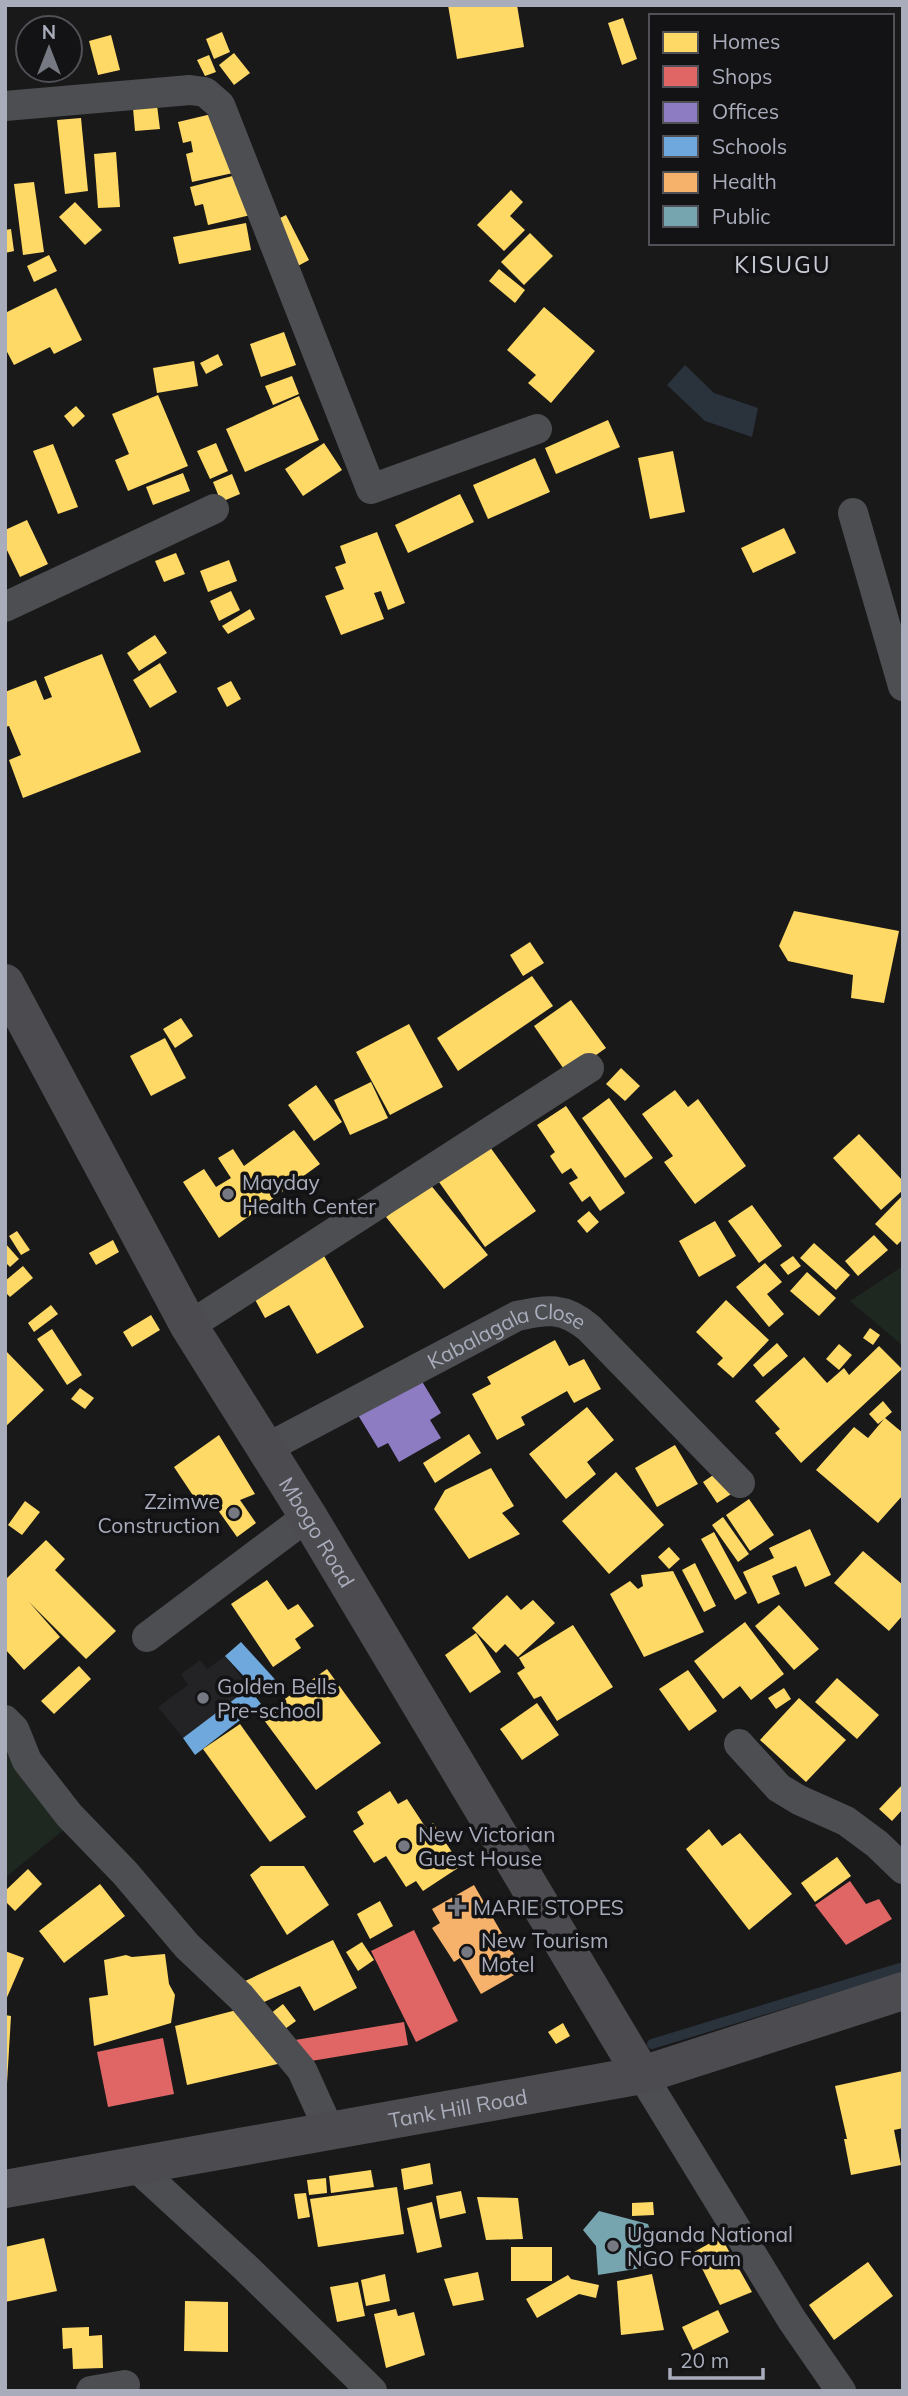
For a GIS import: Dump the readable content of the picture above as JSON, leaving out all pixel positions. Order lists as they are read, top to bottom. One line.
{"streets":{"street":["Kabalagala Close","Mbogo Road","Tank Hill Road"]},"crossings":[["Kabalagala Close","Mbogo Road"],["Mbogo Road","Tank Hill Road"]],"districts":["KISUGU"],"places":{"other":["Mayday Health Center","Zzimwe Construction","Golden Bells Pre-school","New Victorian Guest House","New Tourism Motel","Uganda National NGO Forum"],"health":["MARIE STOPES"]},"legend":["Homes","Shops","Offices","Schools","Health","Public"],"scale_bar":"20 m","north":"top"}
